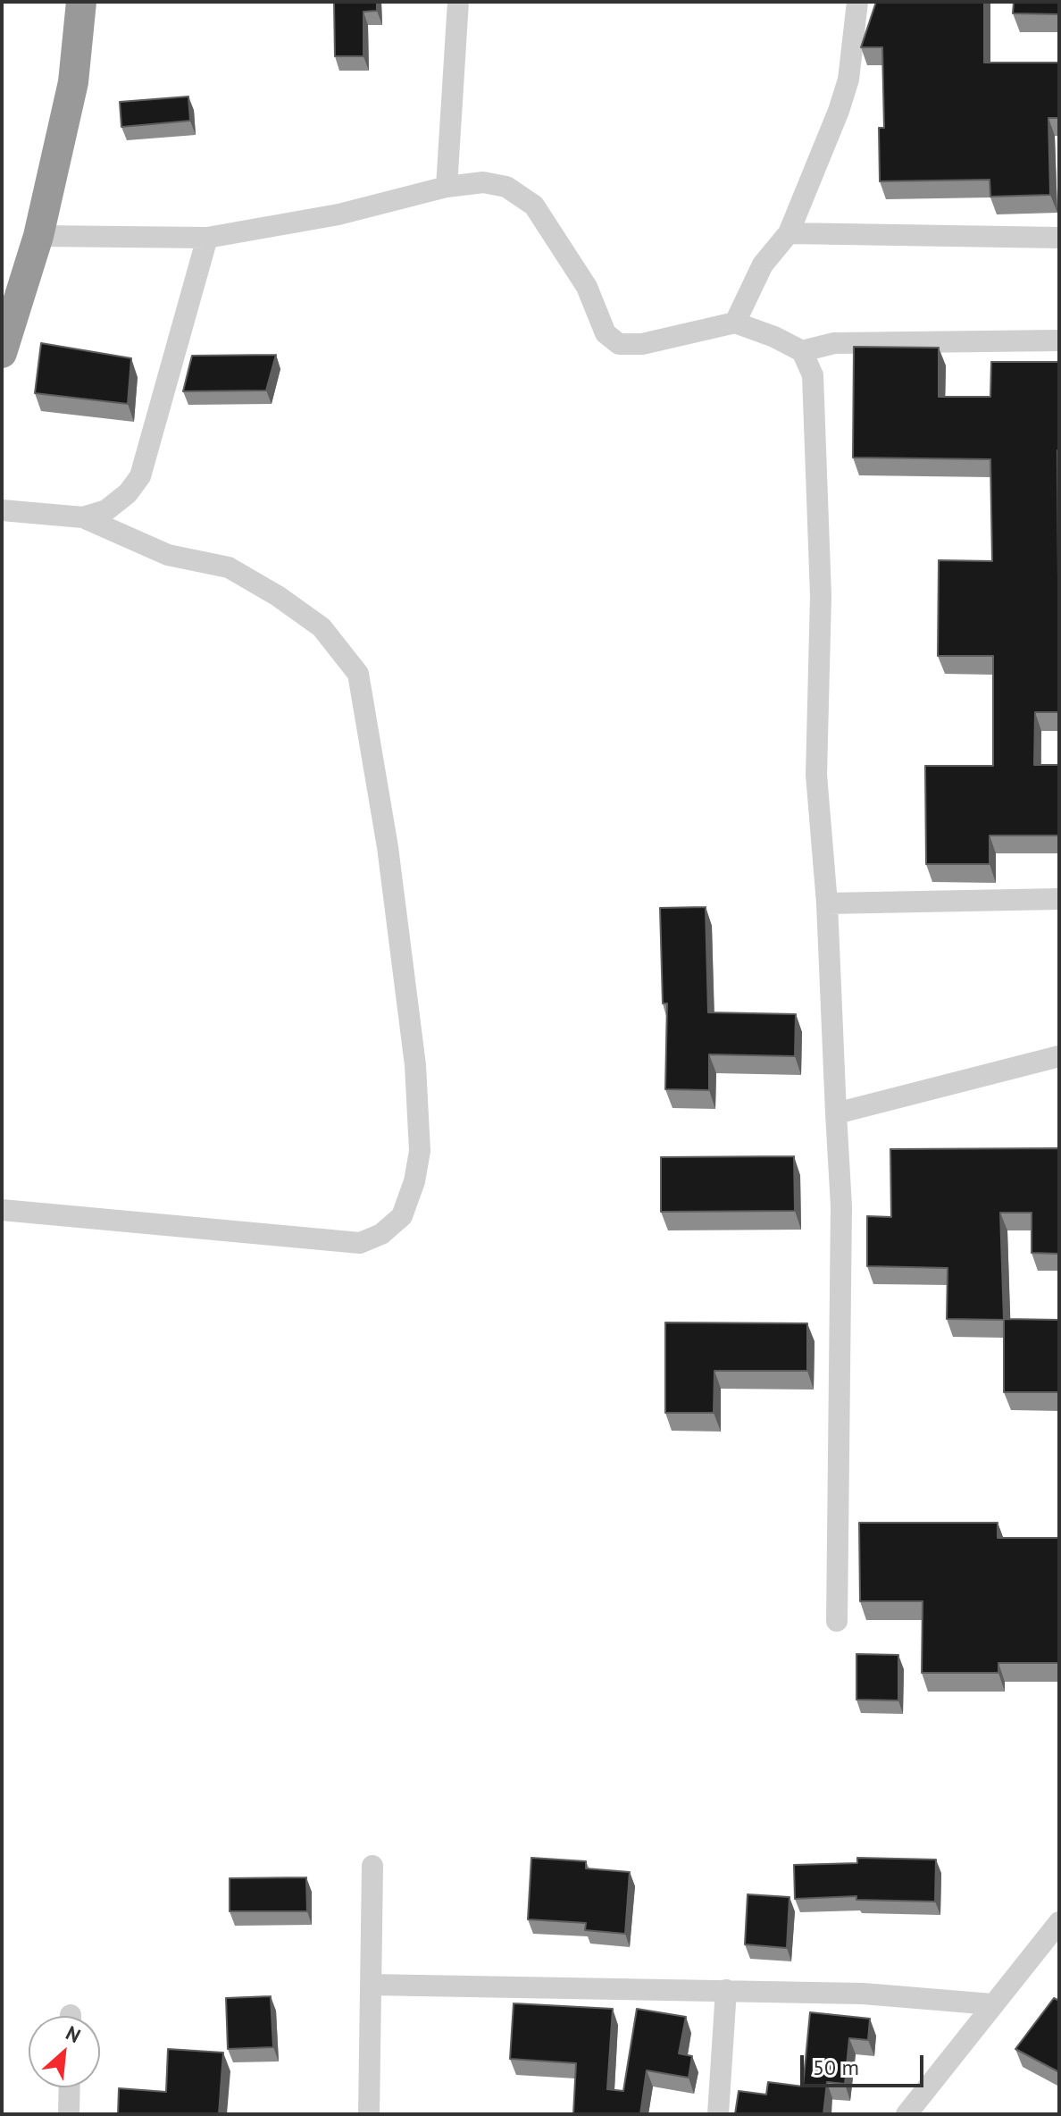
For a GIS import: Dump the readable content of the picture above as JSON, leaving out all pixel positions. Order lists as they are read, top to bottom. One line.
{"scale_bar":"50 m","north":"top right"}
